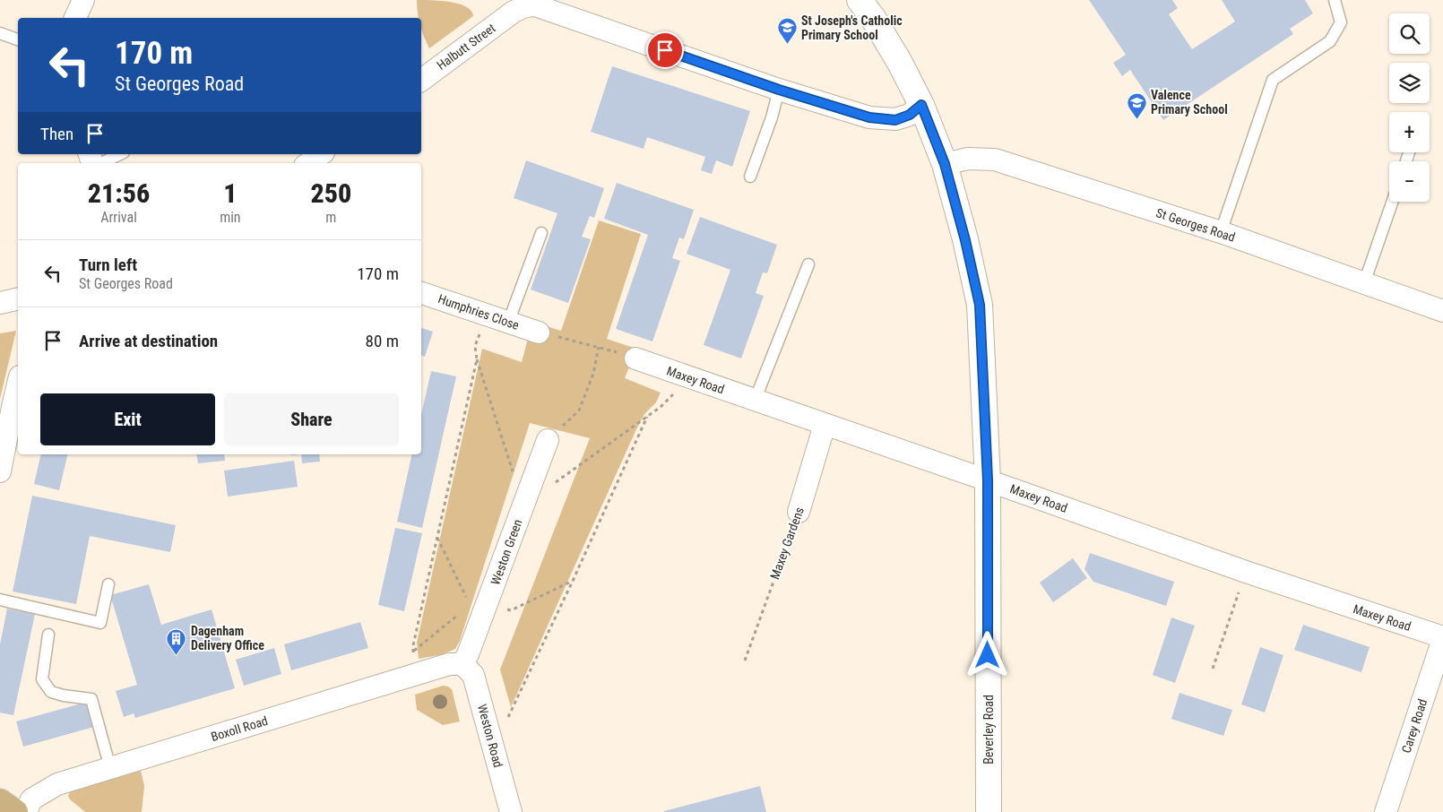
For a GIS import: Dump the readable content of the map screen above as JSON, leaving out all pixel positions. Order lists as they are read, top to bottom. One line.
{"streets":{"street":["Halbutt Street","St Georges Road","Humphries Close","Maxey Road","Maxey Gardens","Weston Green","Carey Road","Boxoll Road","Beverley Road","Weston Road"]},"crossings":[["St Georges Road","Beverley Road"],["Maxey Road","Maxey Gardens"],["Maxey Road","Carey Road"],["Maxey Road","Beverley Road"],["Weston Green","Boxoll Road"],["Weston Green","Weston Road"],["Boxoll Road","Weston Road"]],"places":{"school or university":["St Joseph's Catholic Primary School","Valence Primary School"],"building":["Dagenham Delivery Office"]},"page":{"map_buttons":["+","−"],"turn":["170 m","St Georges Road"],"then":"Then","eta":["21:56","Arrival","1","min","250","m"],"list":[{"name":"Turn left","note":"St Georges Road","value":"170 m"},{"name":"Arrive at destination","value":"80 m"}],"buttons":["Exit","Share"]}}
